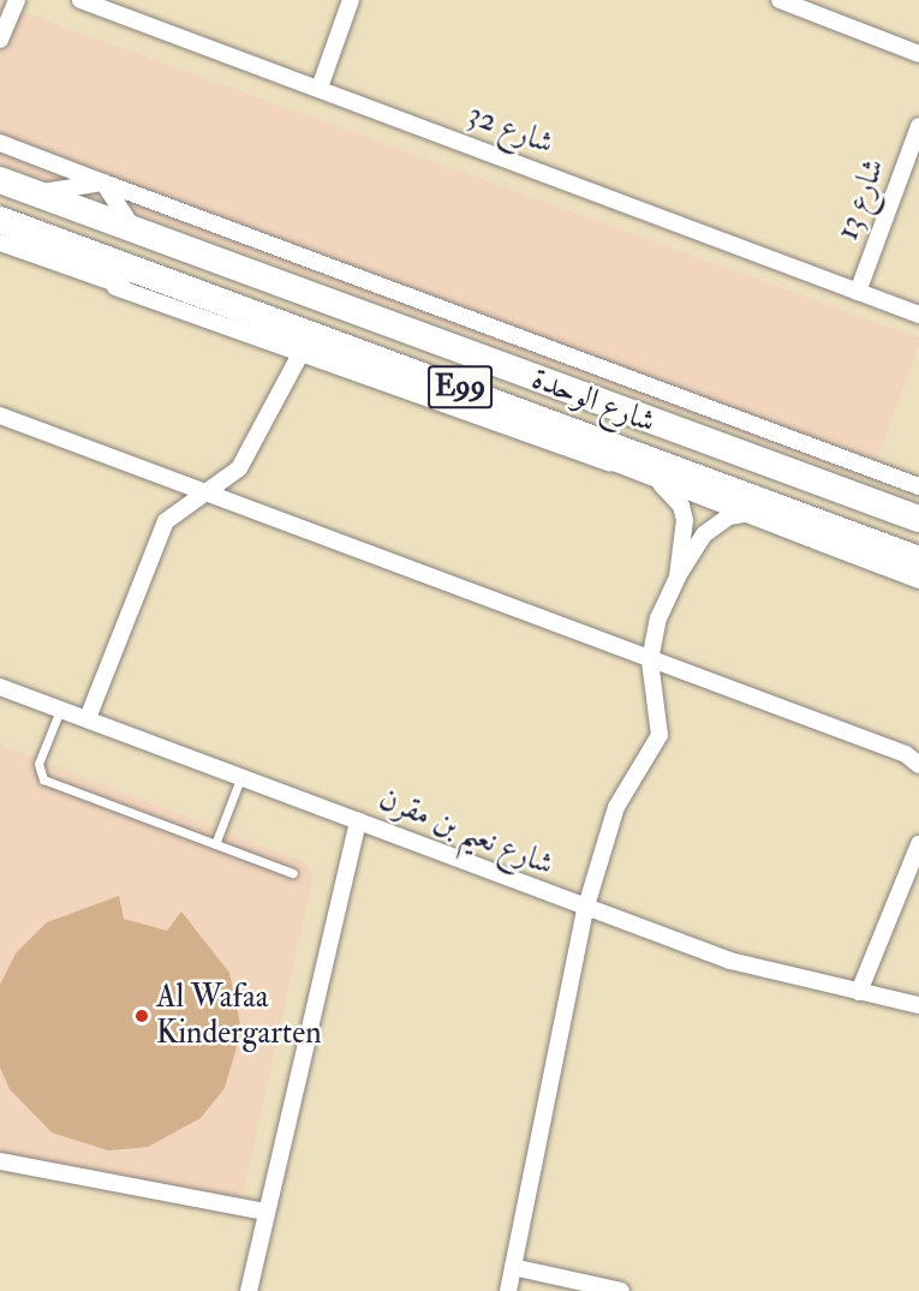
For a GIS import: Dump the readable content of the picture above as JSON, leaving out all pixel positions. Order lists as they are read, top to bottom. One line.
{"streets":{"main road":["E99","شارع الوحدة"],"street":["شارع 32","شارع 13","شارع نعيم بن مقرن"]},"crossings":[["شارع 32","شارع 13"]],"places":["Al Wafaa Kindergarten"]}
